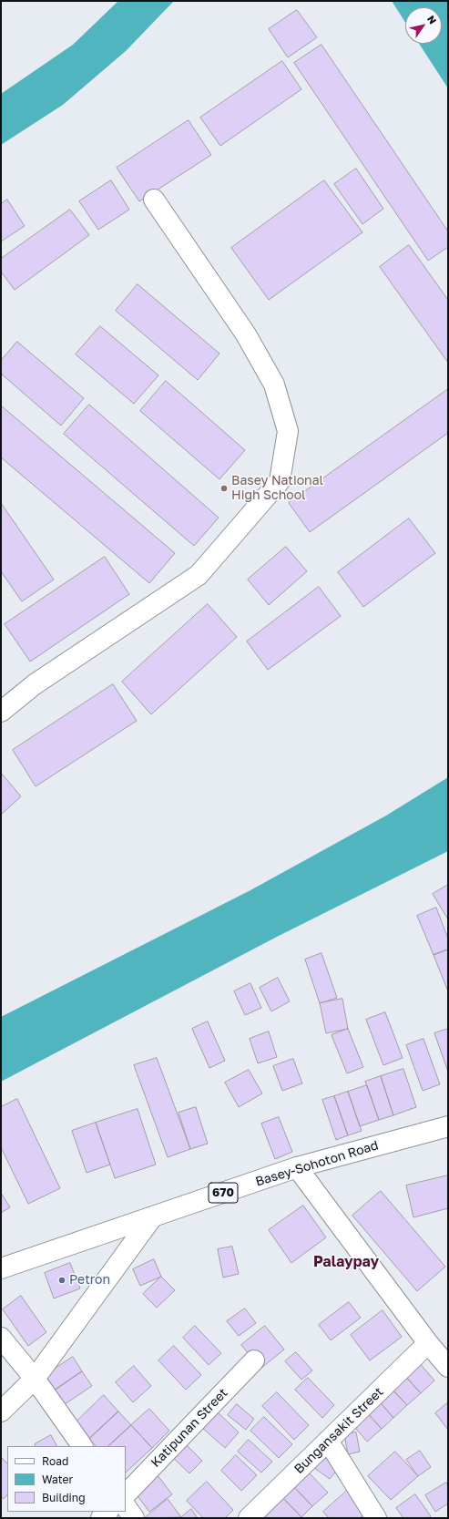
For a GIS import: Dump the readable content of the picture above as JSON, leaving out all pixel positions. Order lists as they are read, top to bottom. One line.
{"streets":{"street":["Basey-Sohoton Road","670","Katipunan Street","Bungansakit Street"]},"districts":["Palaypay"],"places":["Basey National High School","Petron"],"legend":["Road","Water","Building"],"north":"top right"}
